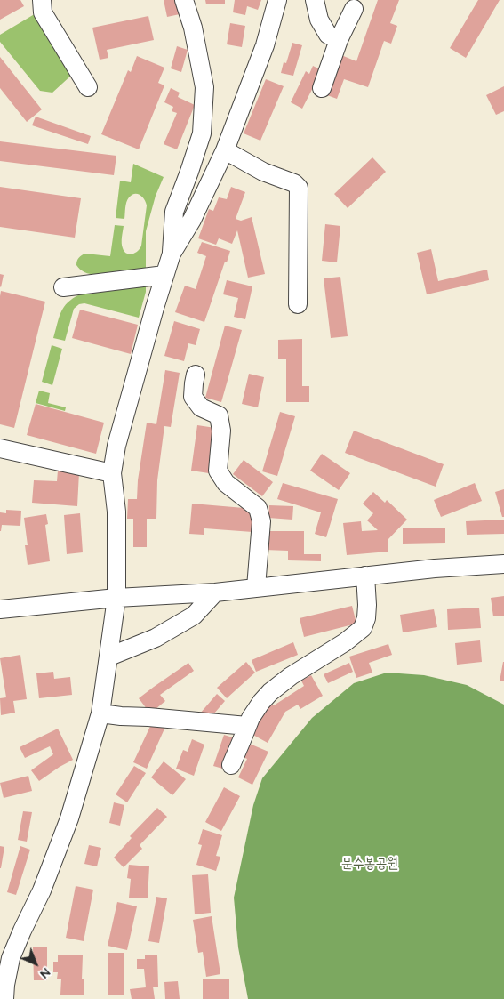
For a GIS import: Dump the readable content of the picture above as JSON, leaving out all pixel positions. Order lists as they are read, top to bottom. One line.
{"parks":["문수봉공원"],"north":"bottom right"}
